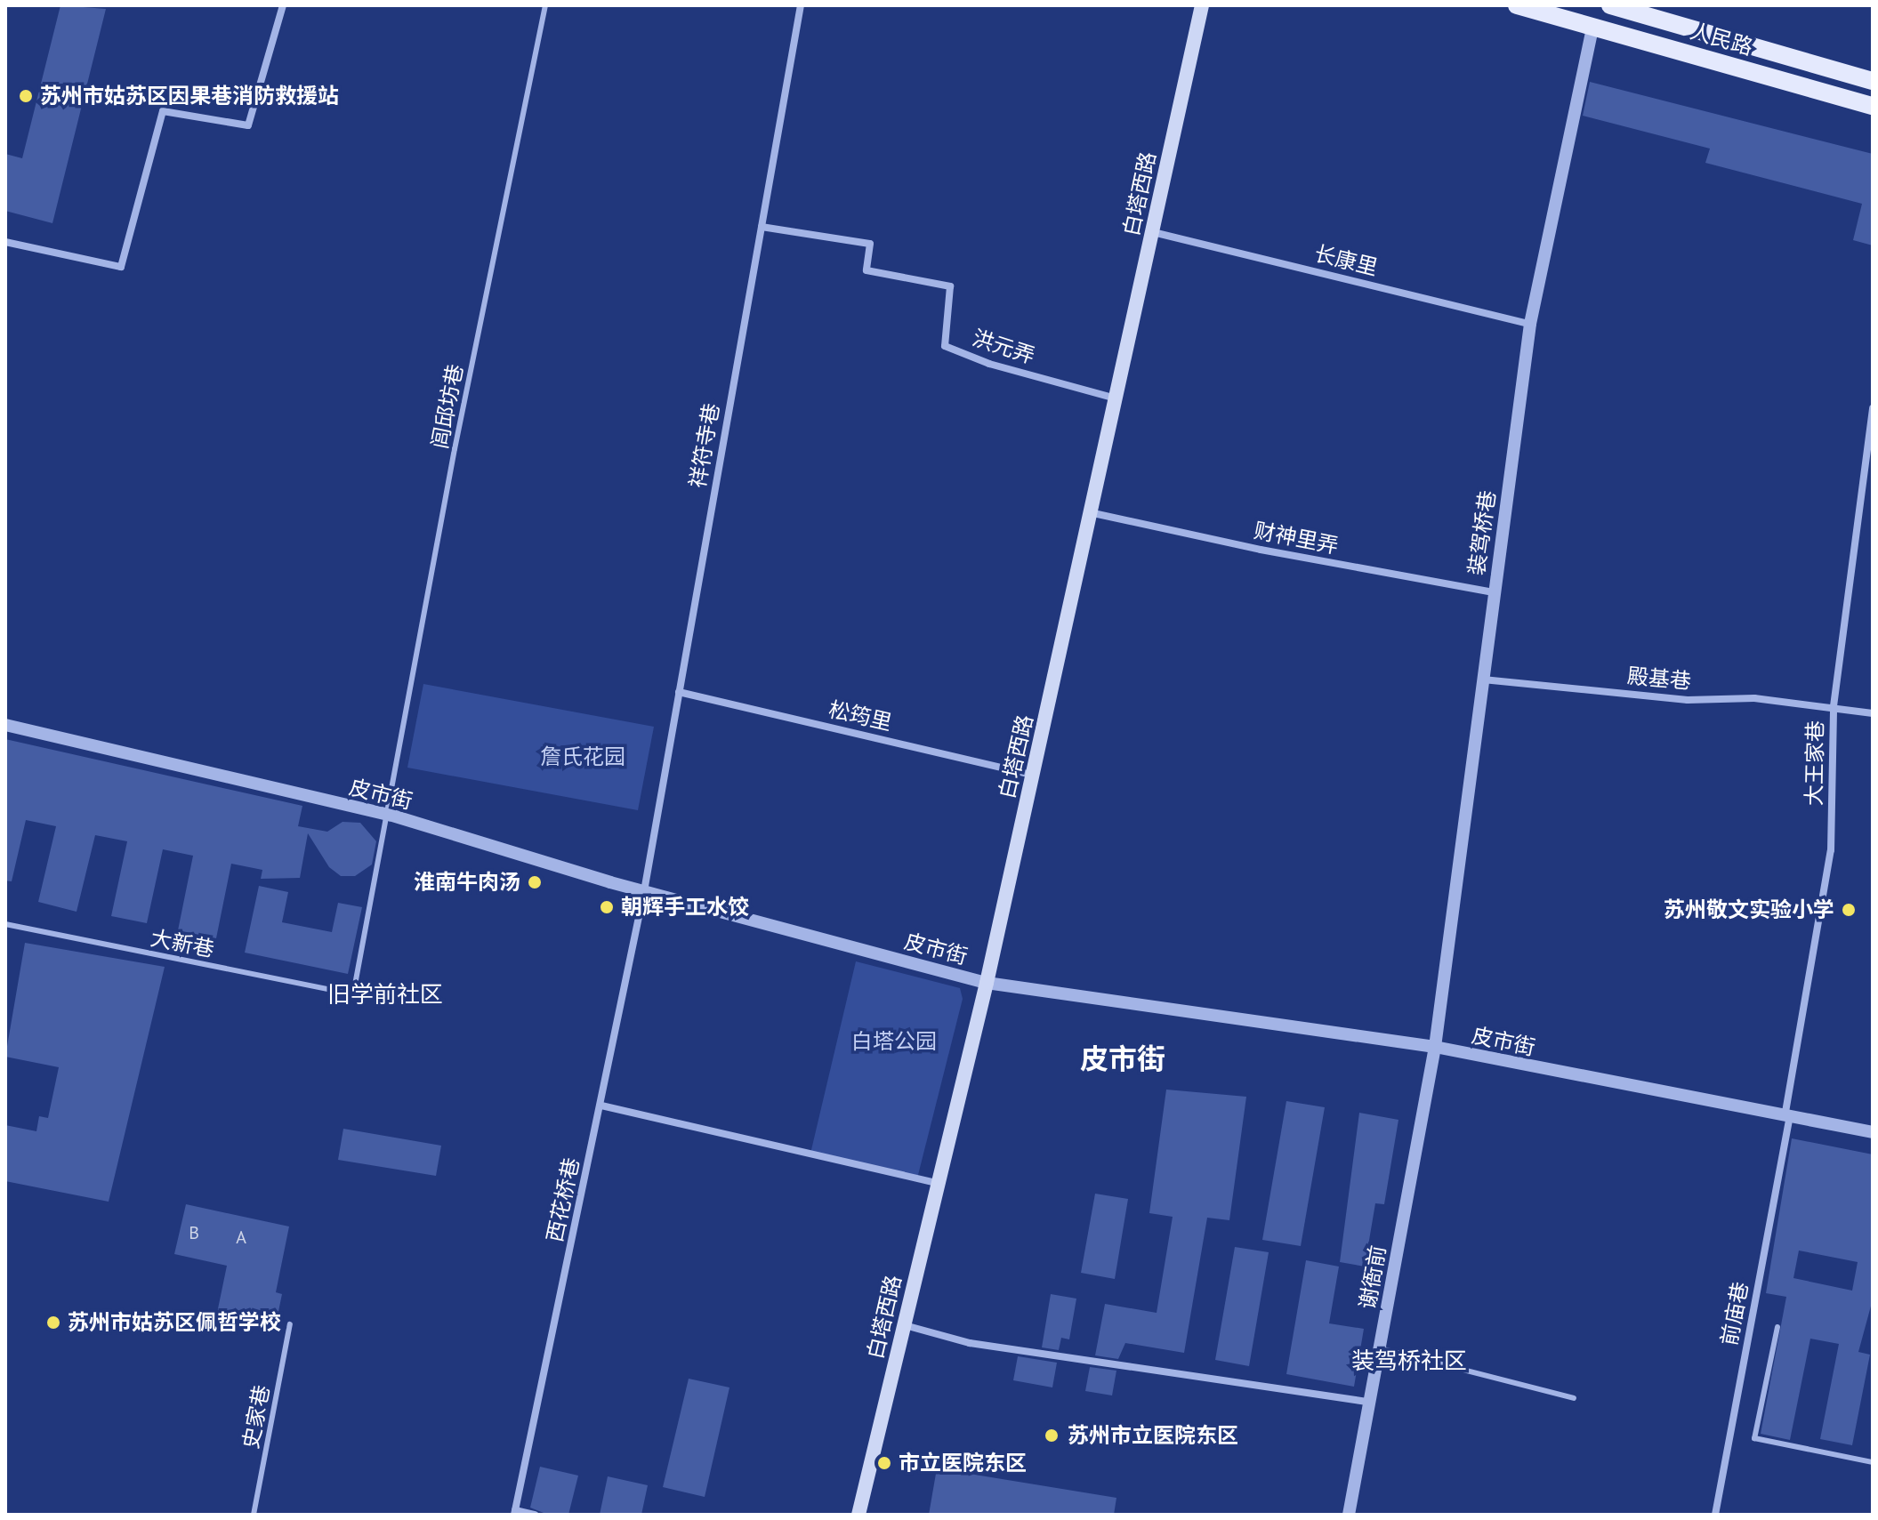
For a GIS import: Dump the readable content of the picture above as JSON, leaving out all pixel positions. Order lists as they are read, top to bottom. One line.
{"streets":{"main road":["人民路","白塔西路"],"street":["长康里","洪元弄","祥符寺巷","装驾桥巷","财神里弄","殿基巷","松筠里","大王家巷","皮市街","西花桥巷","谢衙前","前庙巷"],"lane":["闾邱坊巷","大新巷","史家巷"]},"crossings":[["人民路","装驾桥巷"],["白塔西路","长康里"],["白塔西路","洪元弄"],["白塔西路","财神里弄"],["白塔西路","松筠里"],["白塔西路","皮市街"],["长康里","装驾桥巷"],["洪元弄","祥符寺巷"],["闾邱坊巷","皮市街"],["闾邱坊巷","大新巷"],["祥符寺巷","松筠里"],["祥符寺巷","皮市街"],["祥符寺巷","西花桥巷"],["装驾桥巷","财神里弄"],["装驾桥巷","殿基巷"],["装驾桥巷","皮市街"],["装驾桥巷","谢衙前"],["殿基巷","大王家巷"],["大王家巷","皮市街"],["大王家巷","前庙巷"],["皮市街","大新巷"],["皮市街","西花桥巷"],["皮市街","谢衙前"],["皮市街","前庙巷"]],"districts":["旧学前社区","皮市街","装驾桥社区"],"parks":["詹氏花园","白塔公园"],"places":["苏州市姑苏区因果巷消防救援站","淮南牛肉汤","朝辉手工水饺","苏州敬文实验小学","苏州市姑苏区佩哲学校","苏州市立医院东区","市立医院东区"],"house_numbers":["B","A"]}
